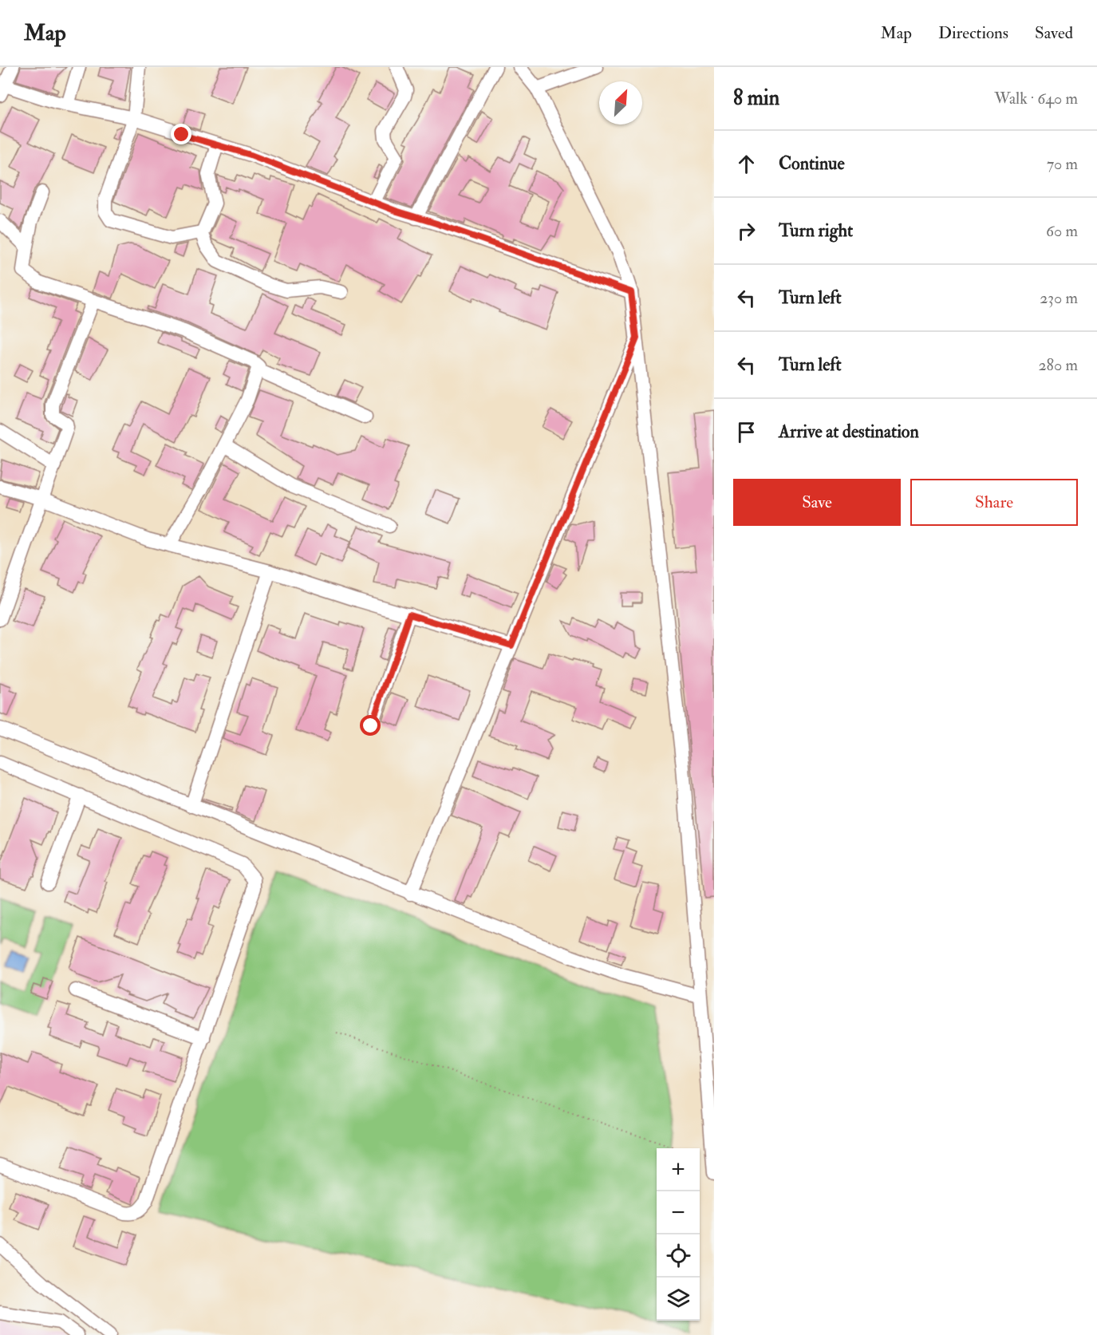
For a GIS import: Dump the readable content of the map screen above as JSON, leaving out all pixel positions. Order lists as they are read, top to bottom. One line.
{"north":"top right","page":{"header":"Map","nav":["Map","Directions","Saved"],"heading":["8 min","Walk · 640 m"],"list":[["Continue","70 m"],["Turn right","60 m"],["Turn left","230 m"],["Turn left","280 m"],"Arrive at destination"],"buttons":["Save","Share"],"map_buttons":["+","−"]}}
